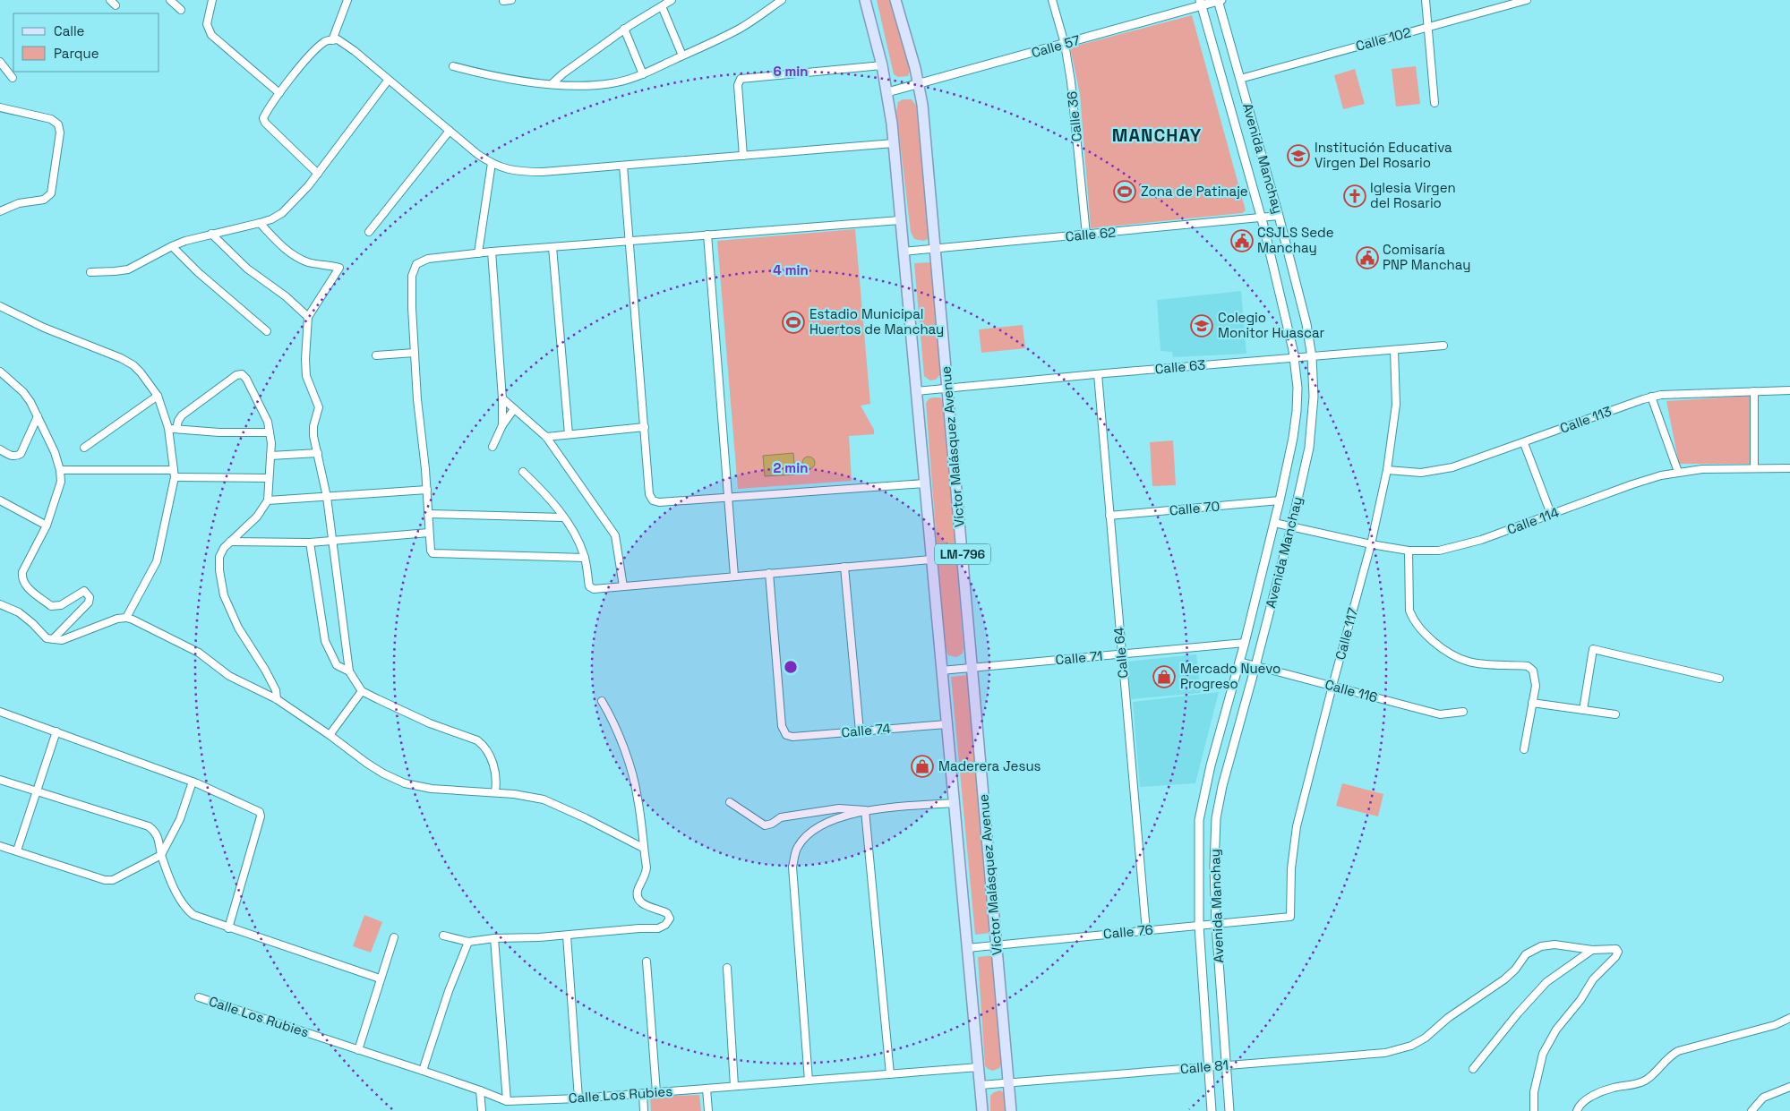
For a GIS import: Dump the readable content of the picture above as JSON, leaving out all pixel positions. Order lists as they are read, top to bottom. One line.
{"streets":{"main road":["Víctor Malásquez Avenue","LM-796"],"street":["Calle 102","Calle 57","Calle 36","Avenida Manchay","Calle 62","Calle 63","Calle 113","Calle 70","Calle 114","Calle 117","Calle 64","Calle 71","Calle 116","Calle 74","Calle 76","Calle Los Rubies","Calle 81"]},"crossings":[["Calle 102","Avenida Manchay"],["Calle 57","Calle 36"],["Calle 57","Avenida Manchay"],["Calle 57","Víctor Malásquez Avenue"],["Calle 57","LM-796"],["Calle 36","Calle 62"],["Avenida Manchay","Calle 62"],["Avenida Manchay","Calle 63"],["Avenida Manchay","Calle 70"],["Avenida Manchay","Calle 114"],["Avenida Manchay","Calle 71"],["Avenida Manchay","Calle 116"],["Avenida Manchay","Calle 76"],["Avenida Manchay","Calle 81"],["Calle 62","Víctor Malásquez Avenue"],["Calle 62","LM-796"],["Calle 63","Víctor Malásquez Avenue"],["Calle 63","LM-796"],["Calle 63","Calle 117"],["Calle 63","Calle 64"],["Calle 113","Calle 117"],["Víctor Malásquez Avenue","Calle 71"],["Víctor Malásquez Avenue","Calle 76"],["Víctor Malásquez Avenue","Calle 81"],["Calle 70","Calle 64"],["Calle 114","Calle 117"],["LM-796","Calle 71"],["LM-796","Calle 74"],["LM-796","Calle 76"],["LM-796","Calle Los Rubies"],["LM-796","Calle 81"],["Calle 117","Calle 116"],["Calle 117","Calle 76"],["Calle 64","Calle 71"],["Calle 64","Calle 76"]],"districts":["MANCHAY"],"places":{"school or university":["Institución Educativa Virgen Del Rosario","Colegio Monitor Huascar"],"sports":["Zona de Patinaje","Estadio Municipal Huertos de Manchay"],"church":["Iglesia Virgen del Rosario"],"public building":["CSJLS Sede Manchay","Comisaría PNP Manchay"],"shop":["Mercado Nuevo Progreso","Maderera Jesus"]},"legend":["Calle","Parque"],"rings":["6 min","4 min","2 min"]}
